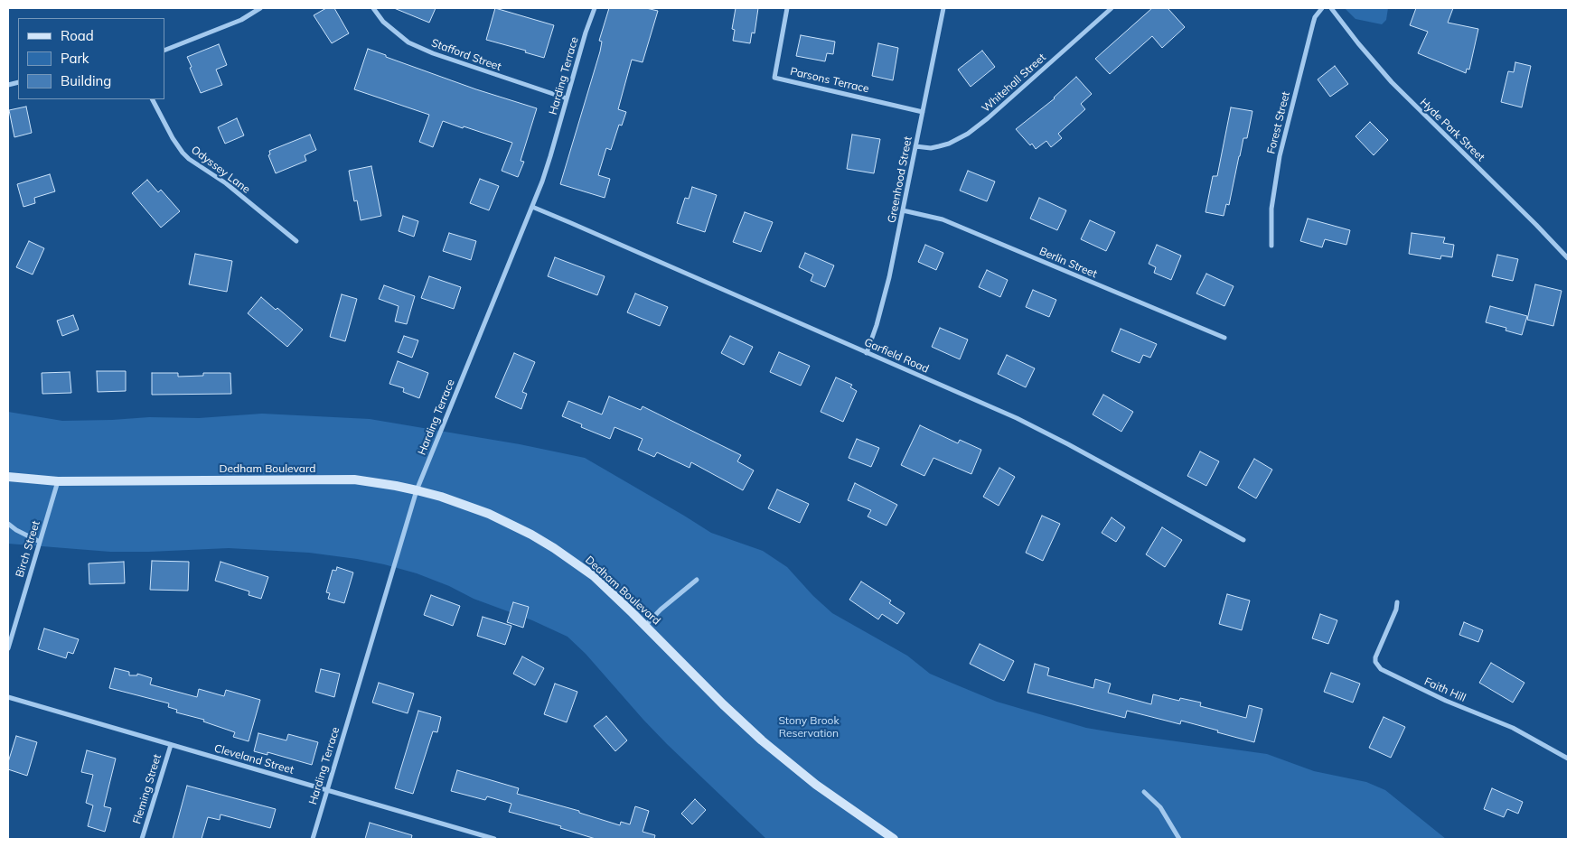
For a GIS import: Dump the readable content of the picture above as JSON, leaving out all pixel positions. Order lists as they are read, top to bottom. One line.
{"streets":{"main road":["Dedham Boulevard"],"street":["Stafford Street","Harding Terrace","Parsons Terrace","Whitehall Street","Forest Street","Hyde Park Street","Odyssey Lane","Greenhood Street","Berlin Street","Garfield Road","Birch Street","Faith Hill","Cleveland Street","Fleming Street"]},"crossings":[["Stafford Street","Harding Terrace"],["Harding Terrace","Garfield Road"],["Harding Terrace","Dedham Boulevard"],["Harding Terrace","Cleveland Street"],["Parsons Terrace","Greenhood Street"],["Whitehall Street","Greenhood Street"],["Greenhood Street","Berlin Street"],["Greenhood Street","Garfield Road"],["Dedham Boulevard","Birch Street"],["Cleveland Street","Fleming Street"]],"parks":["Stony Brook Reservation"],"legend":["Road","Park","Building"]}
